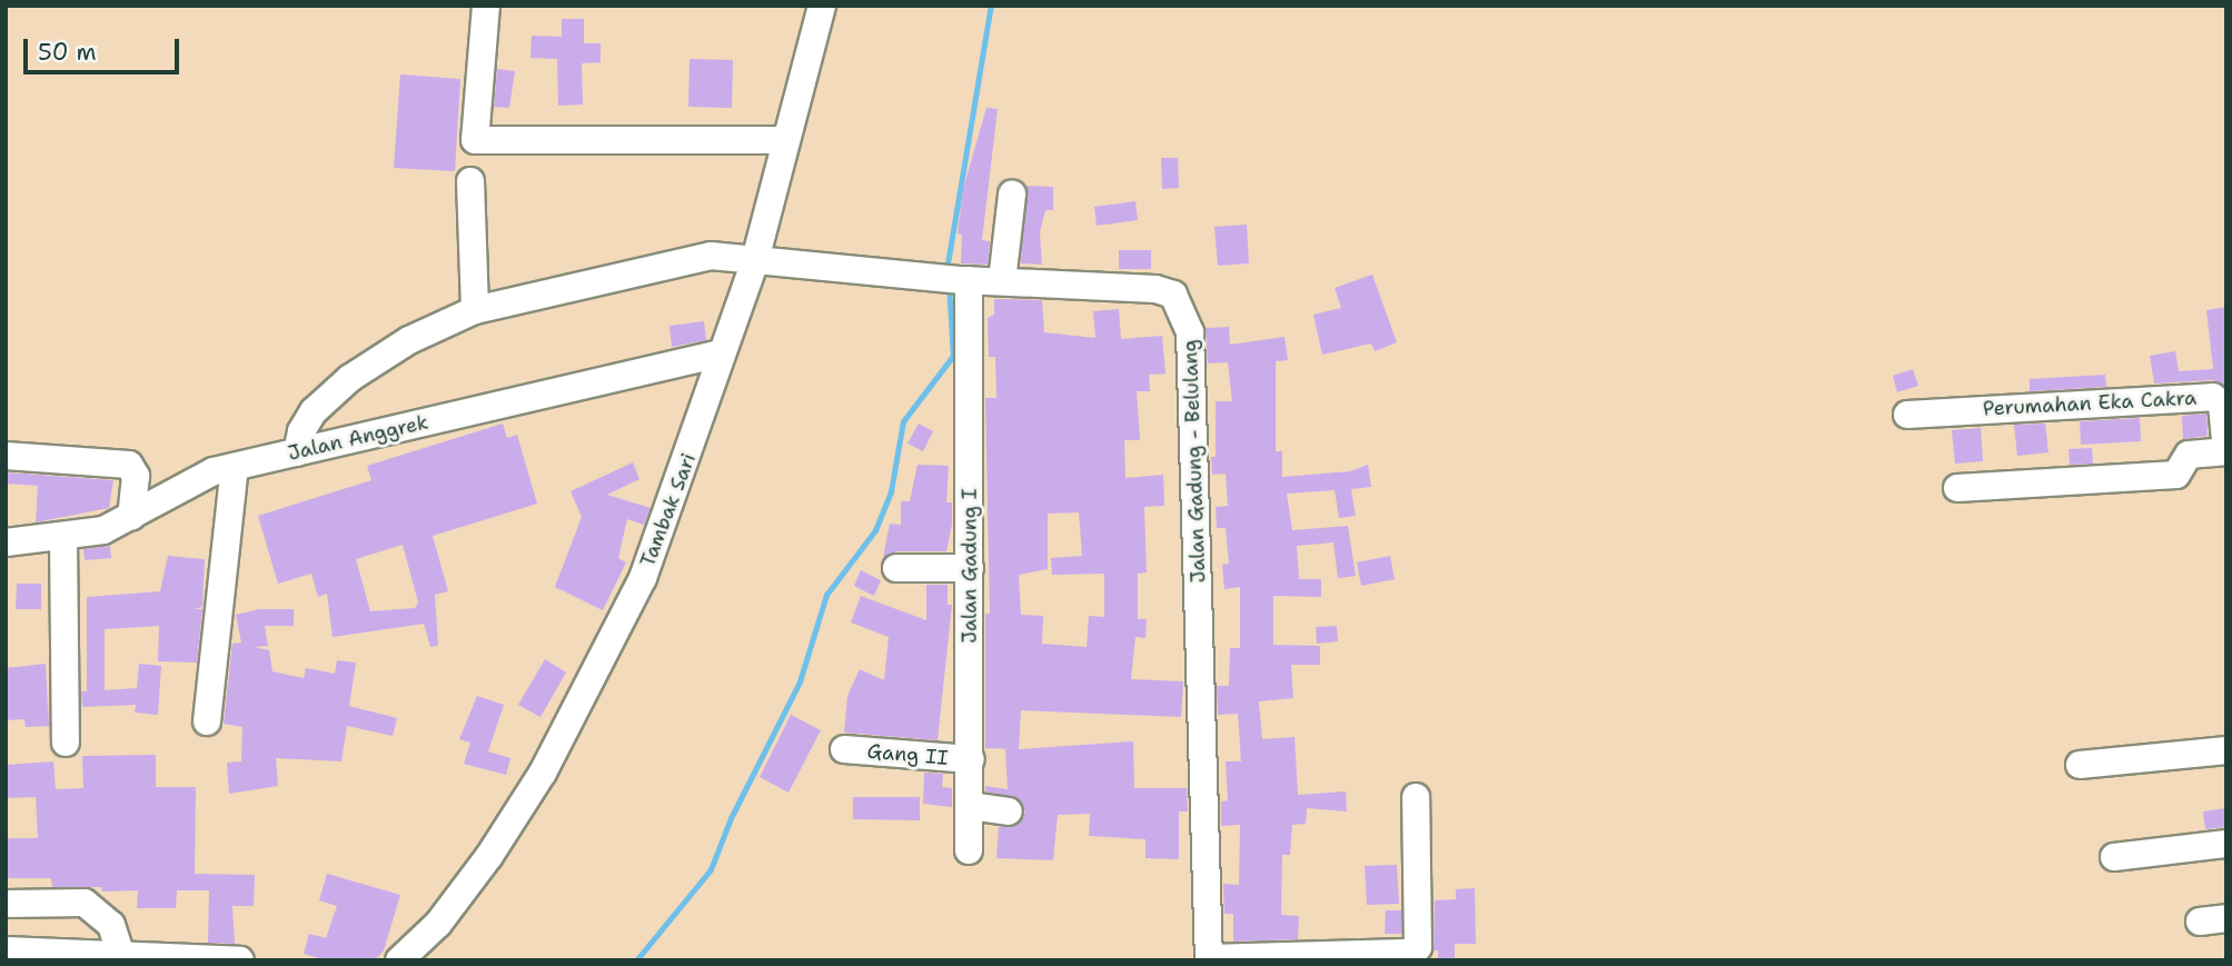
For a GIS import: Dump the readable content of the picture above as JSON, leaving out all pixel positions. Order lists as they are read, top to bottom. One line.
{"streets":{"street":["Perumahan Eka Cakra","Jalan Anggrek","Jalan Gadung - Belulang","Tambak Sari","Jalan Gadung I","Gang II"]},"crossings":[["Jalan Anggrek","Jalan Gadung - Belulang"],["Jalan Anggrek","Tambak Sari"],["Jalan Gadung - Belulang","Tambak Sari"],["Jalan Gadung - Belulang","Jalan Gadung I"],["Jalan Gadung I","Gang II"]],"scale_bar":"50 m"}
